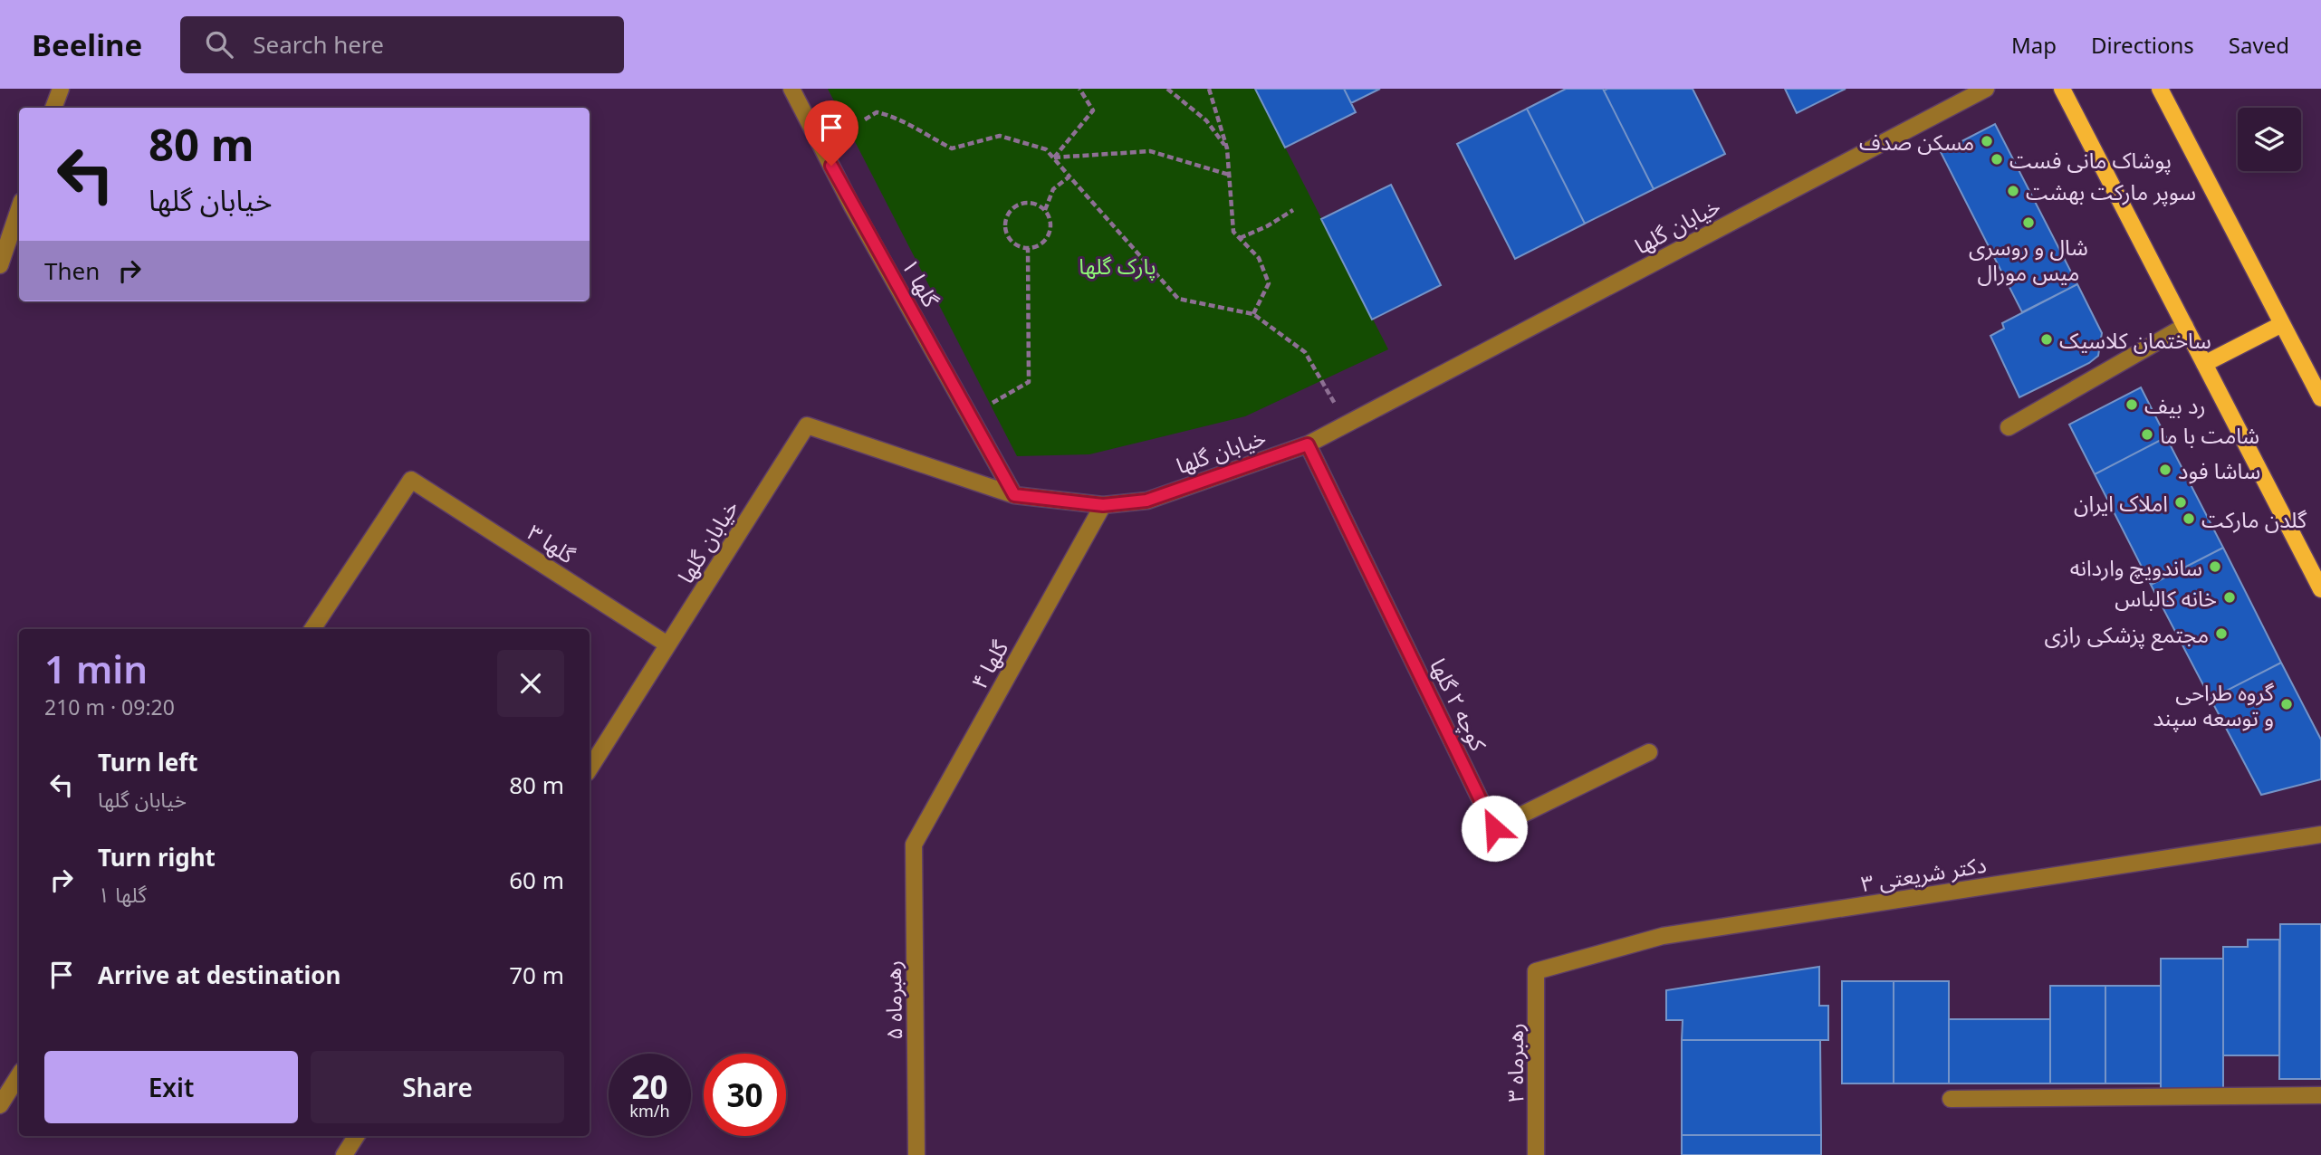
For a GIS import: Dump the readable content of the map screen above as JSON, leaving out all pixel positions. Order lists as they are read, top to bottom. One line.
{"streets":{"street":["خیابان گلها","۱ گلها","۳ گلها","۴ گلها","کوچه ۲ گلها","۳ دکتر شریعتی","۵ رهبرماه","۳ رهبرماه"]},"crossings":[["خیابان گلها","۱ گلها"],["خیابان گلها","۳ گلها"],["خیابان گلها","۴ گلها"],["خیابان گلها","کوچه ۲ گلها"],["۴ گلها","۵ رهبرماه"],["۳ دکتر شریعتی","۳ رهبرماه"]],"parks":["پارک گلها"],"places":["مسکن صدف","پوشاک مانی فست","سوپر مارکت بهشت","شال و روسری میس مورال","ساختمان کلاسیک","رد بیف","شامت با ما","ساشا فود","املاک ایران","گلدن مارکت","ساندویچ واردانه","خانه کالباس","مجتمع پزشکی رازی","گروه طراحی و توسعه سپند"],"page":{"header":"Beeline","search":"Search here","nav":["Map","Directions","Saved"],"turn":["80 m","خیابان گلها"],"then":"Then","heading":["1 min","210 m · 09:20"],"list":[{"name":"Turn left","note":"خیابان گلها","value":"80 m"},{"name":"Turn right","note":"۱ گلها","value":"60 m"},{"name":"Arrive at destination","value":"70 m"}],"buttons":["Exit","Share"],"speed":"20 km/h","limit":"30"}}
